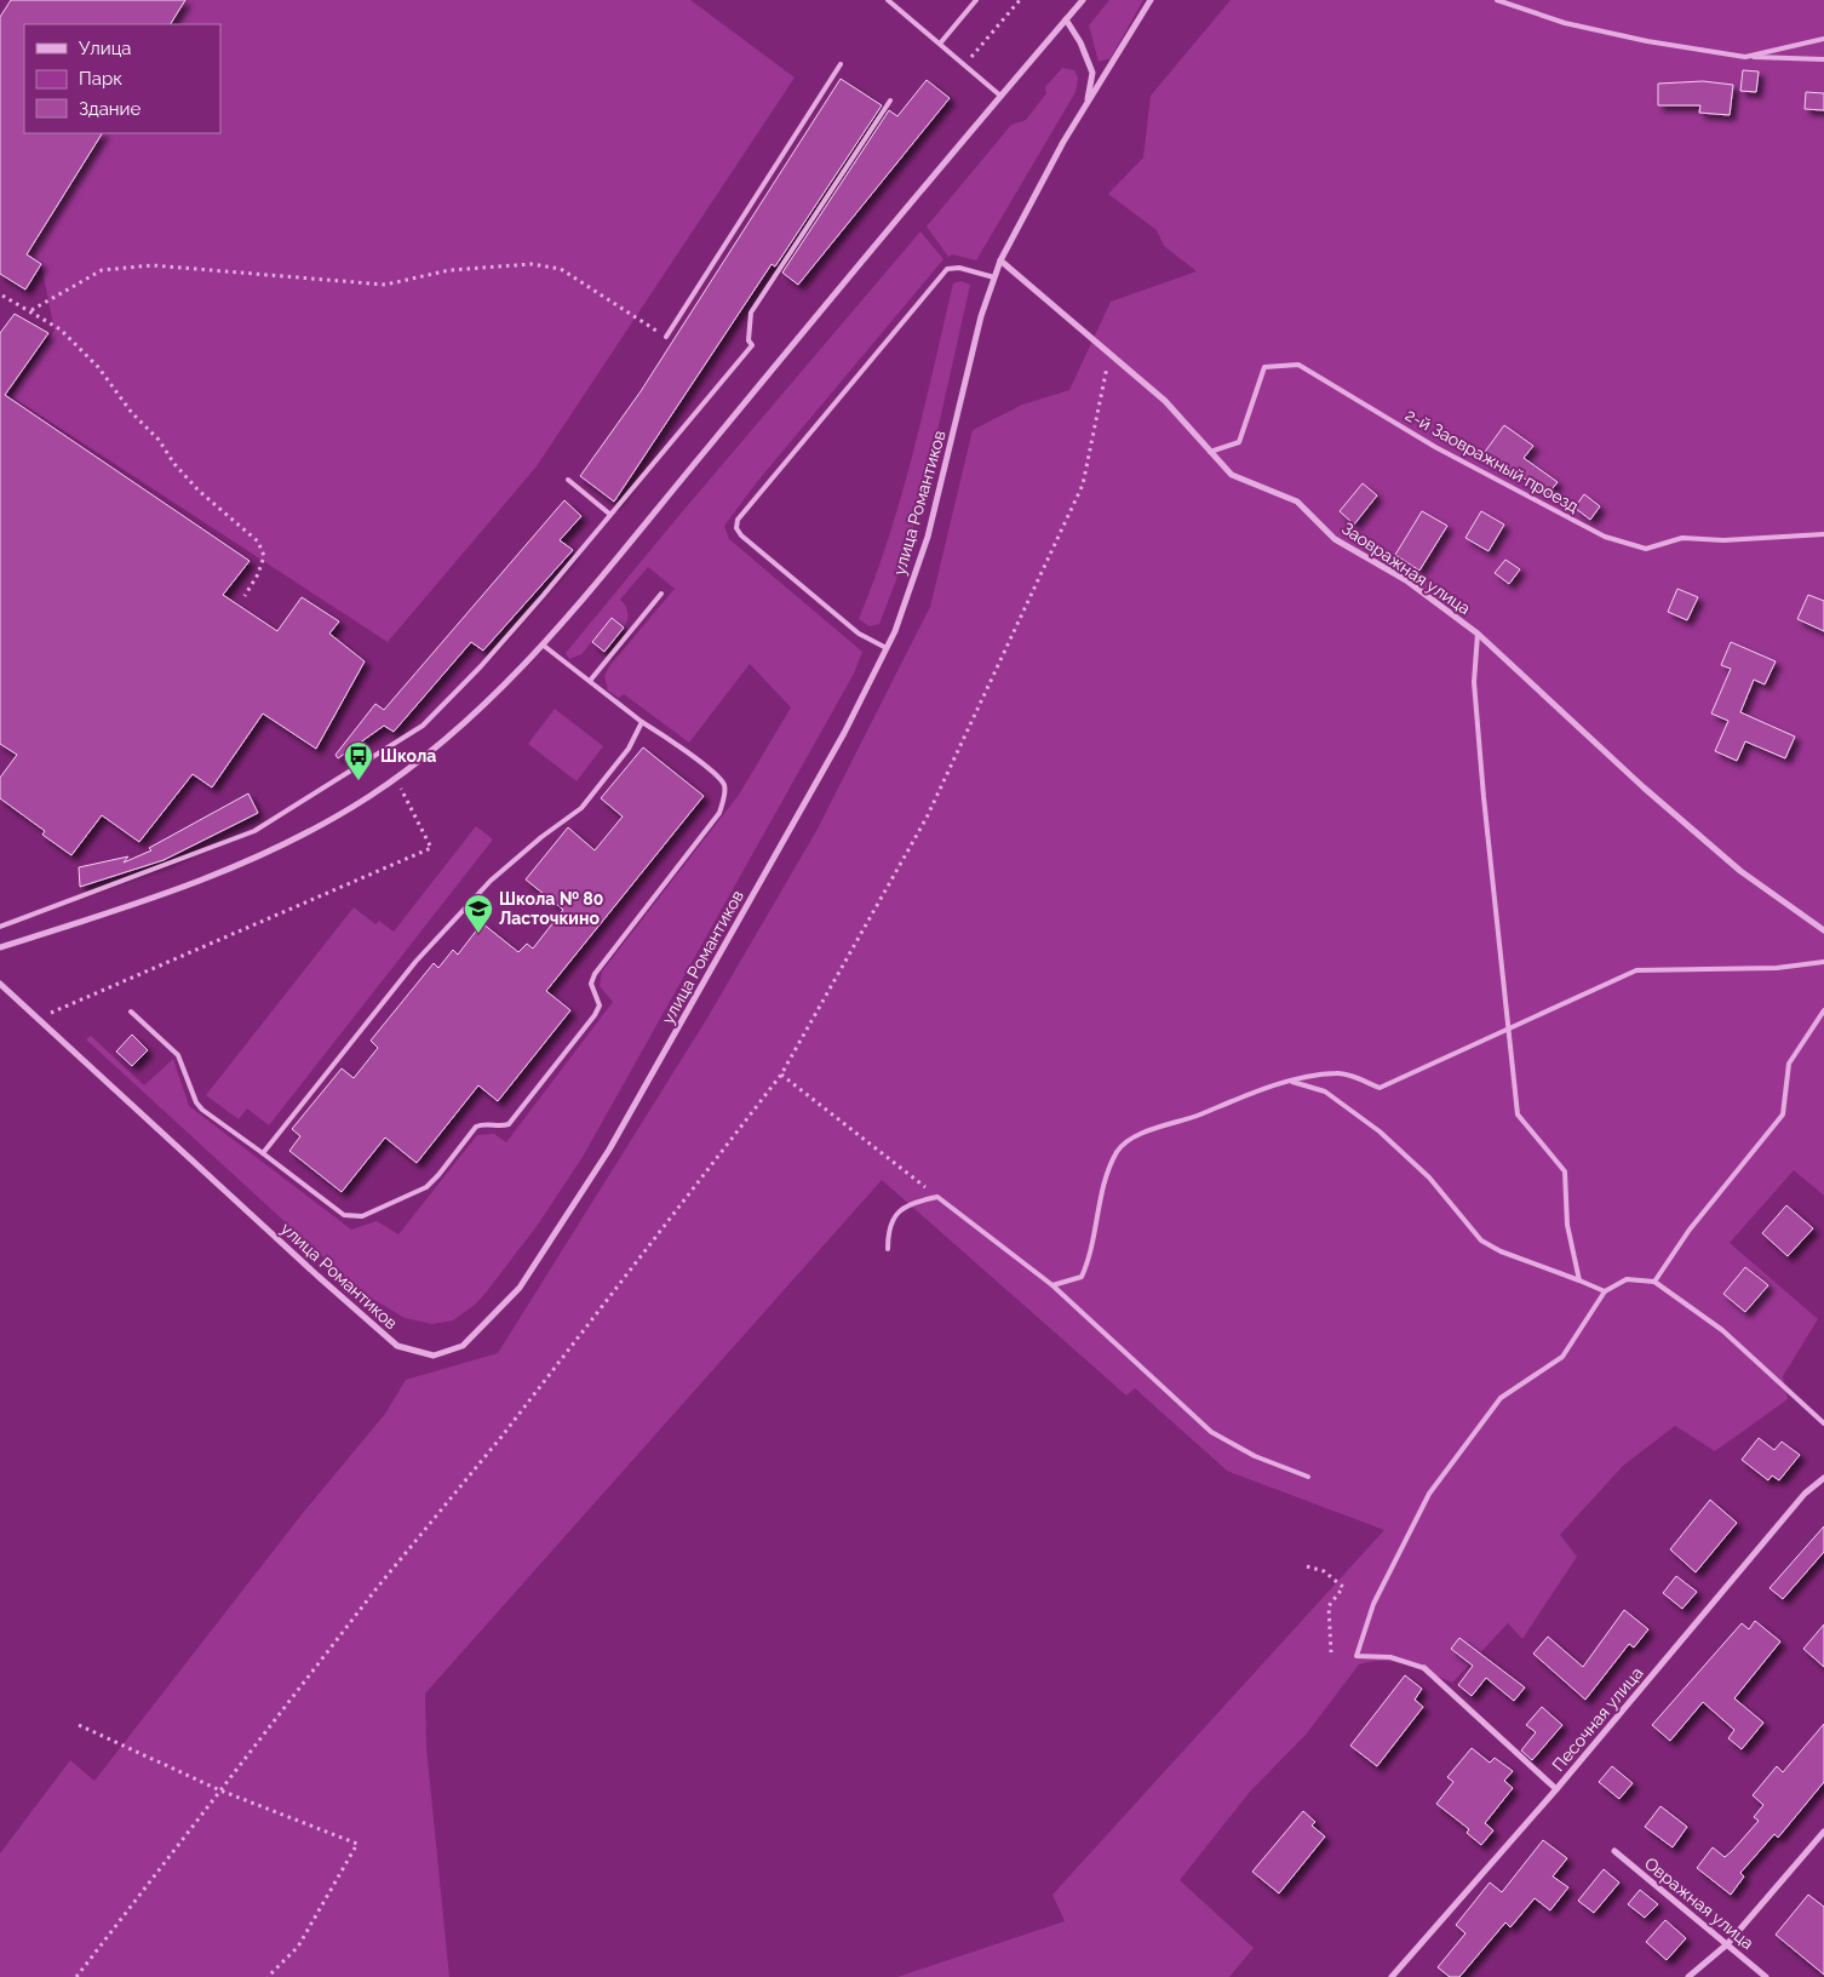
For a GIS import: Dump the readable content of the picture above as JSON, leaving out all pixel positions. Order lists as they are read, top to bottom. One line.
{"streets":{"street":["улица Романтиков","Заовражная улица","Песочная улица","Овражная улица"],"lane":["2-й Заовражный проезд"]},"crossings":[["2-й Заовражный проезд","Заовражная улица"],["улица Романтиков","Заовражная улица"]],"places":{"bus stop":["Школа"],"school or university":["Школа № 80 Ласточкино"]},"legend":["Улица","Парк","Здание"]}
